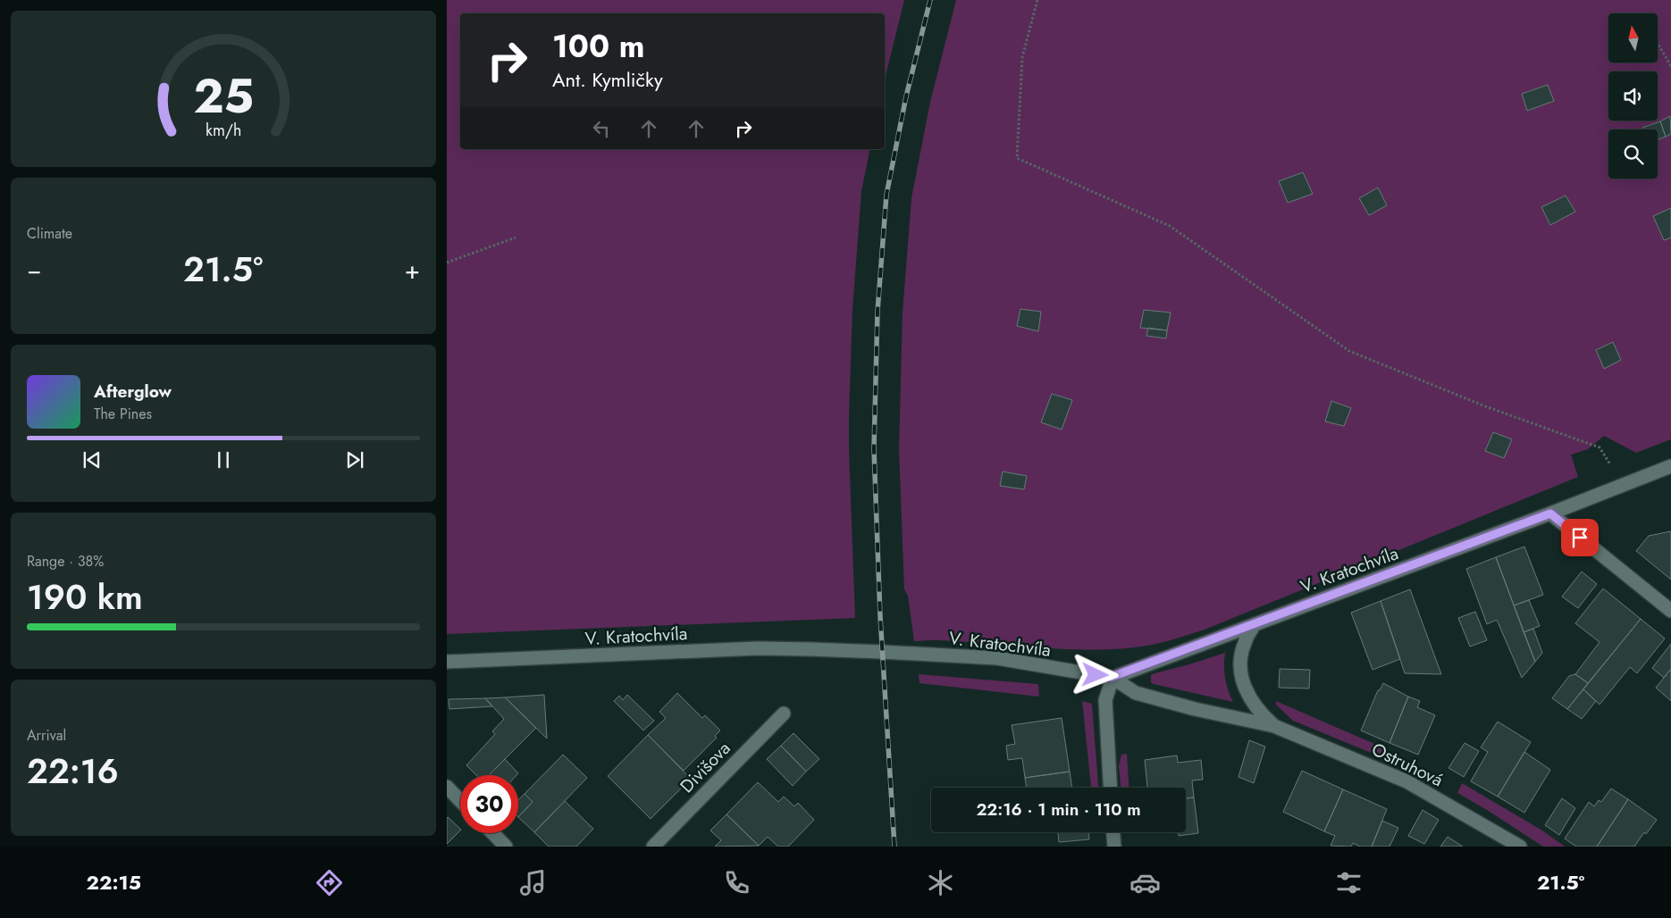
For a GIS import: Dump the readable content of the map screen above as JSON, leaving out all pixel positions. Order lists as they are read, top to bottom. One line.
{"streets":{"street":["V. Kratochvíla","Ostruhová","Divišova"]},"crossings":[["V. Kratochvíla","Ostruhová"]],"north":"top","page":{"turn":["100 m","Ant. Kymličky"],"tile":["Climate",["Range · 38%","190 km"],["Arrival","22:16"]],"heat":["−","21.5°","+"],"song":["Afterglow","The Pines"],"limit":"30","trip":"22:16 · 1 min · 110 m","tabs":["22:15","21.5°"],"gauge":["25","km/h"]}}
